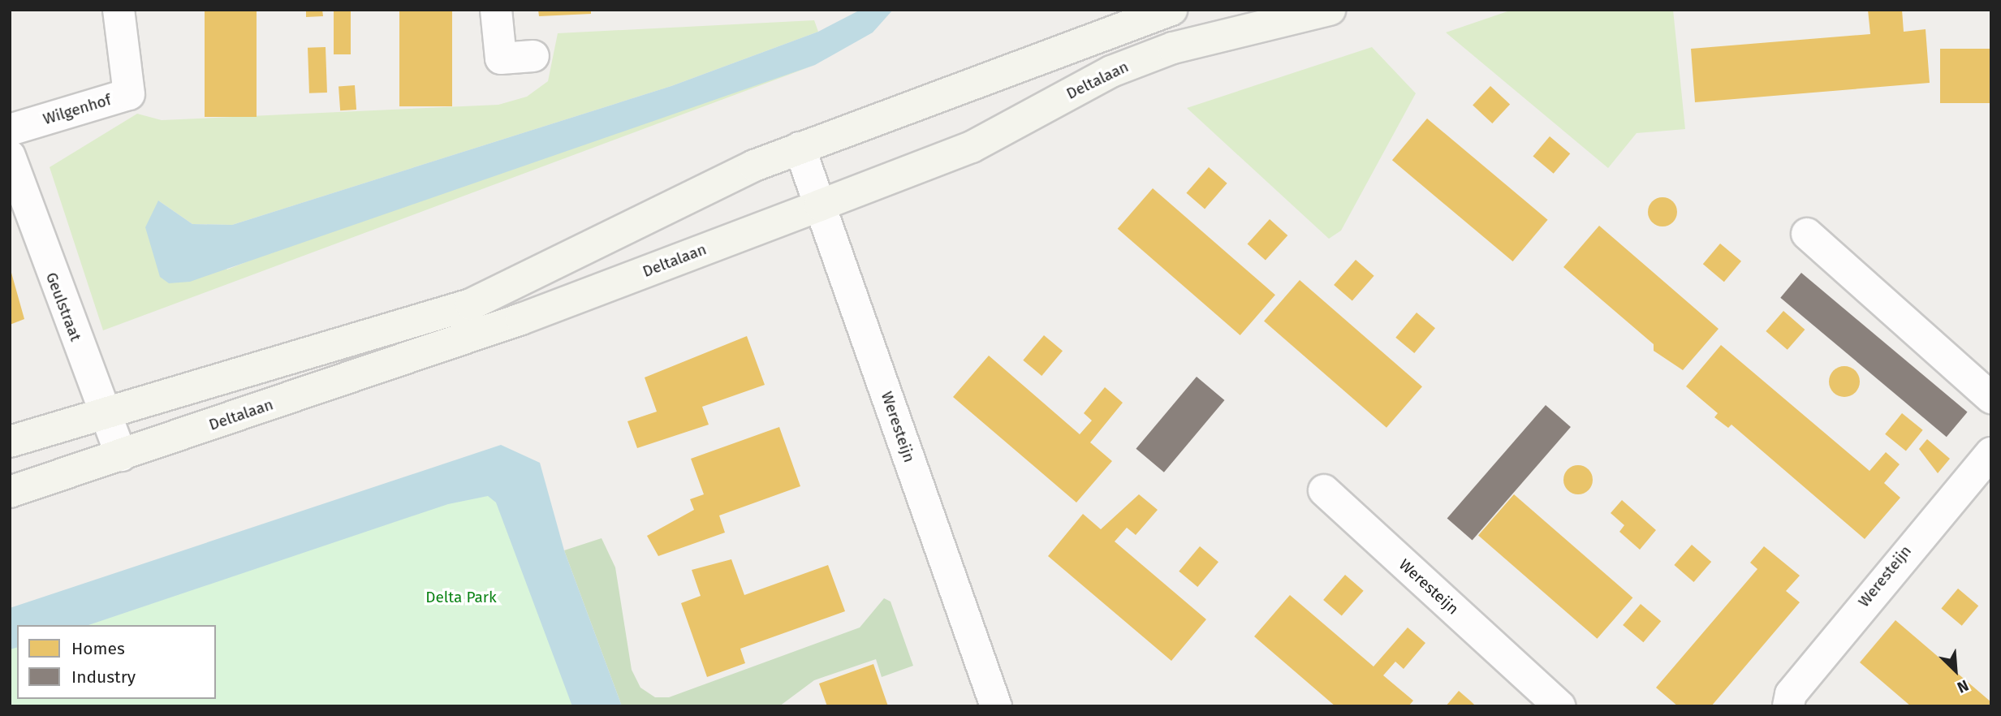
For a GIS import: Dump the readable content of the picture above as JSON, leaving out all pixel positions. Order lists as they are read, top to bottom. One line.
{"streets":{"street":["Deltalaan","Wilgenhof","Geulstraat","Weresteijn"]},"crossings":[["Deltalaan","Geulstraat"],["Deltalaan","Weresteijn"]],"parks":["Delta Park"],"legend":["Homes","Industry"],"north":"bottom right"}
